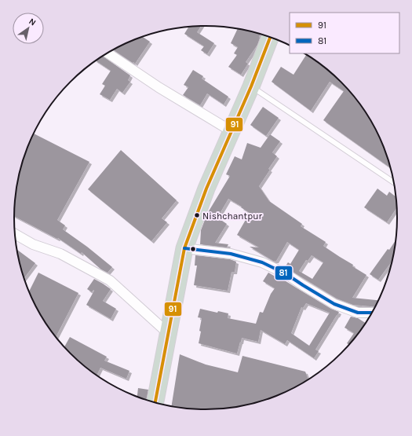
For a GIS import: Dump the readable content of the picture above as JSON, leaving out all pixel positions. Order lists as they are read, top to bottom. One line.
{"places":["Nishchantpur"],"lines":["transit line 91","transit line 81"],"legend":["91","81"],"north":"top right"}
